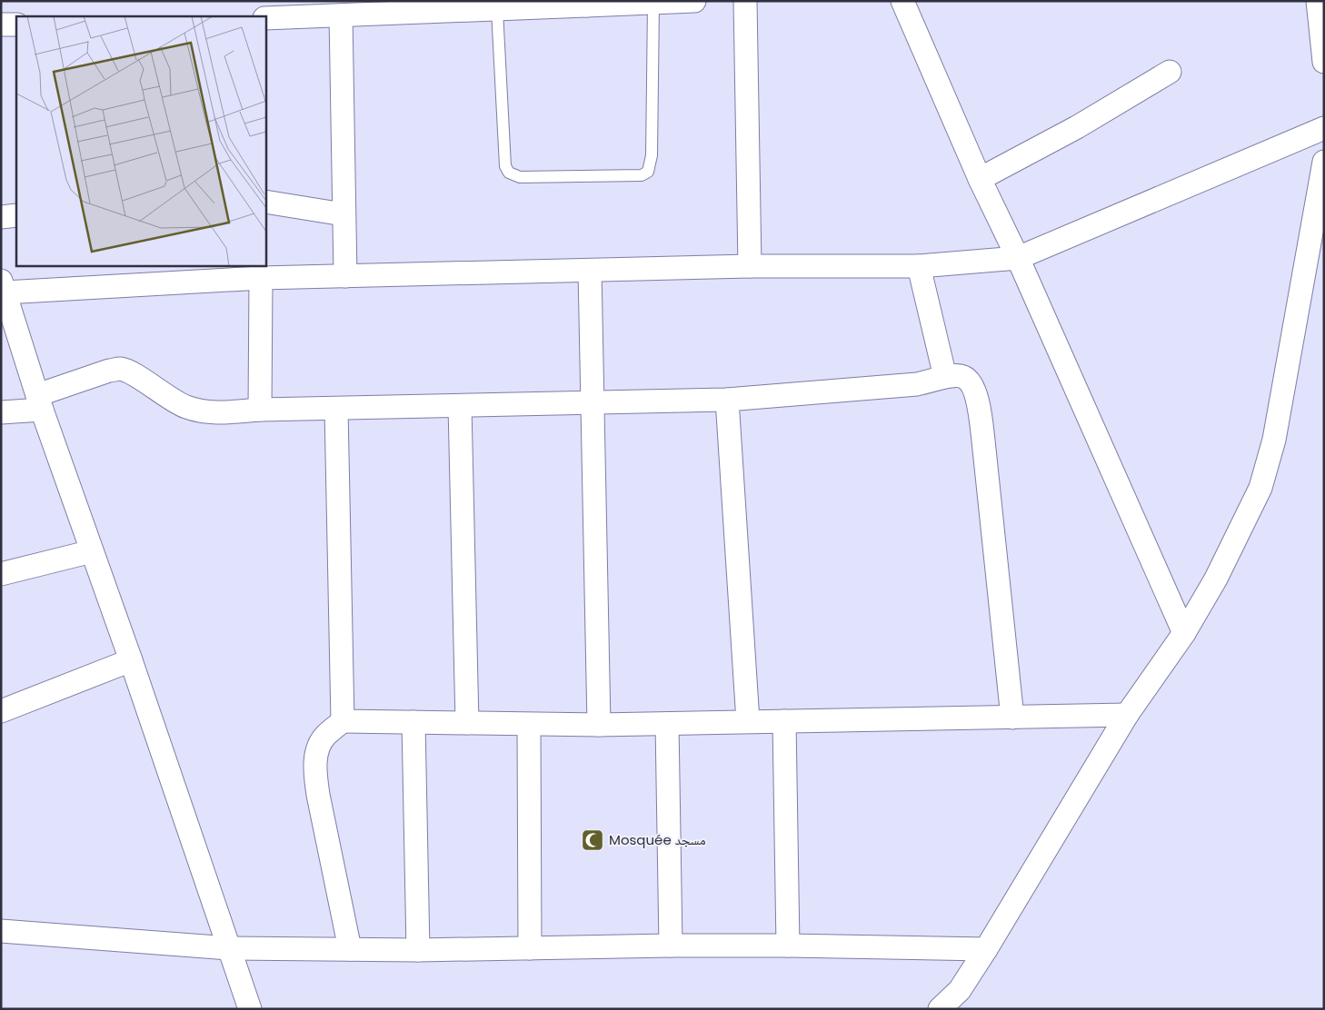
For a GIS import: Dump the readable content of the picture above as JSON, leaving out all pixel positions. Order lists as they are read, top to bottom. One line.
{"places":{"mosque":["Mosquée مسجد"]}}
